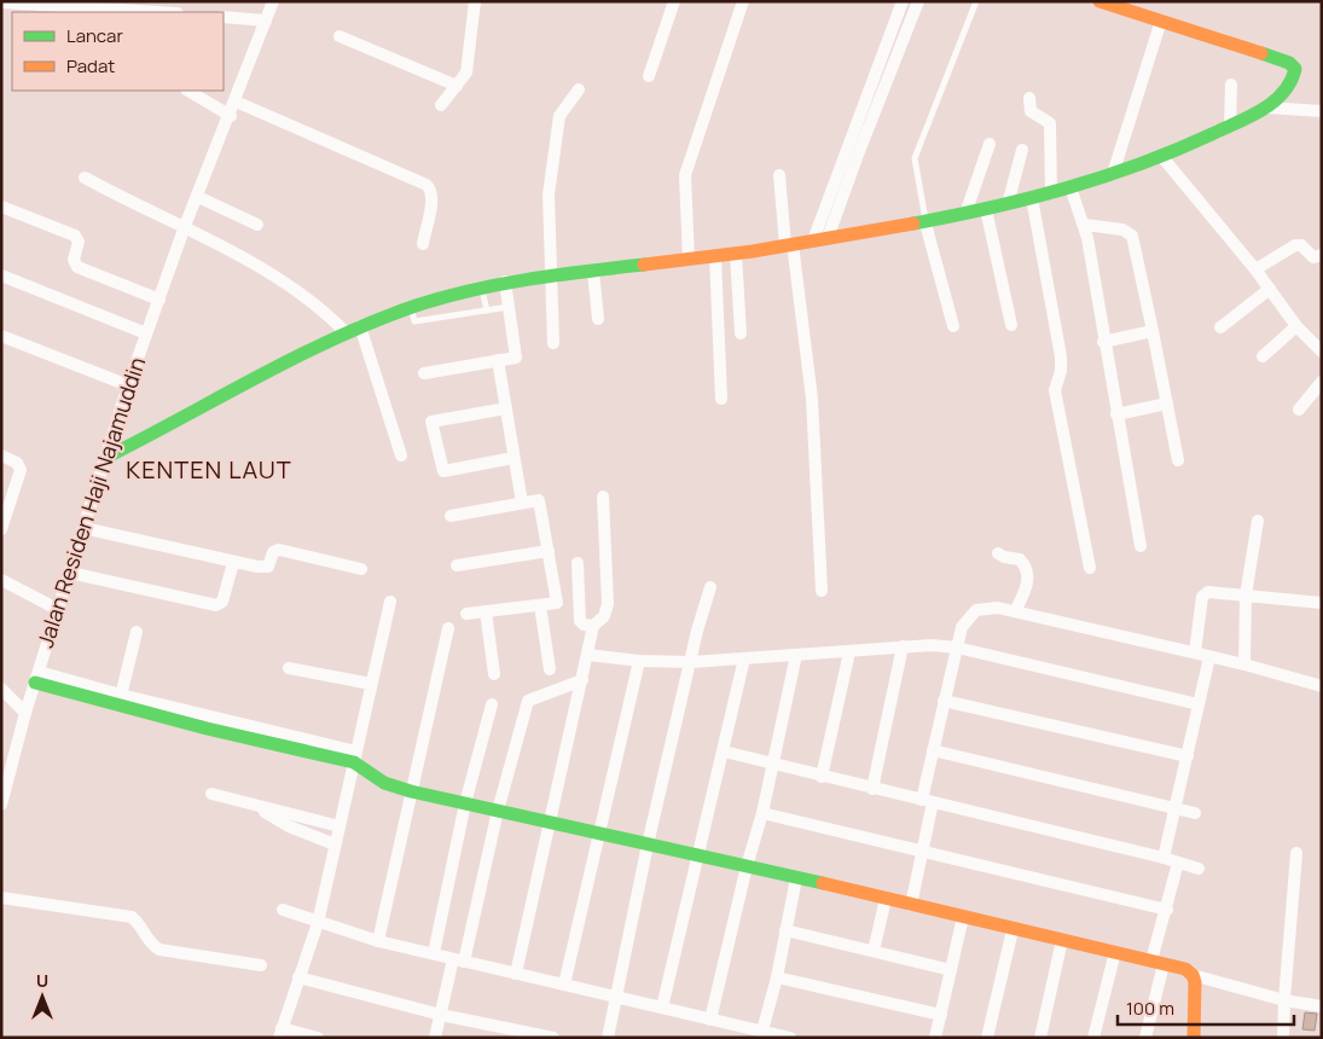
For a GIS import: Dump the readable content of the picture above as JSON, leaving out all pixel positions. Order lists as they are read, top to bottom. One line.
{"streets":{"street":["Jalan Residen Haji Najamuddin"]},"districts":["KENTEN LAUT"],"legend":["Lancar","Padat"],"scale_bar":"100 m","north":"top"}
